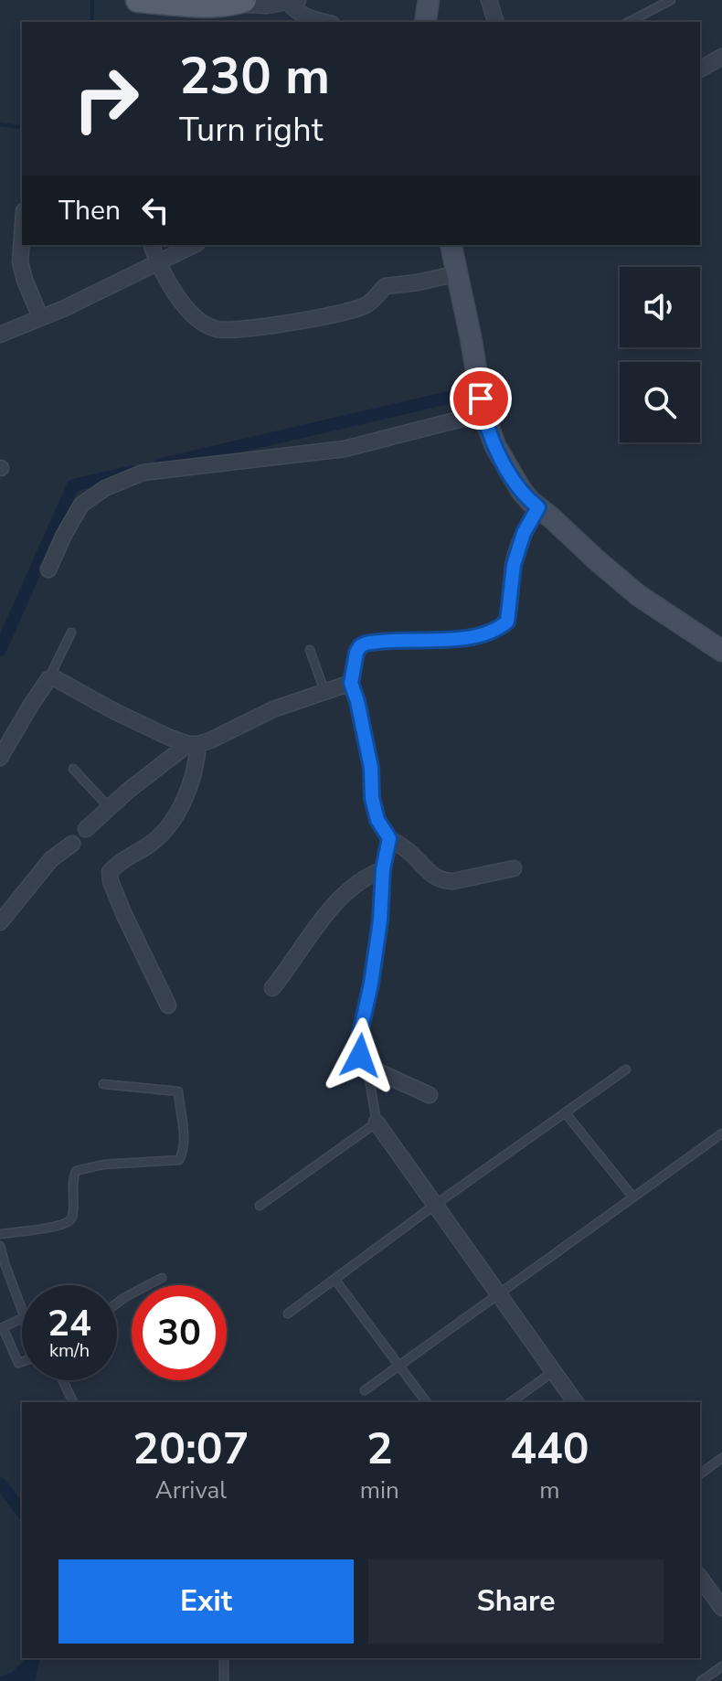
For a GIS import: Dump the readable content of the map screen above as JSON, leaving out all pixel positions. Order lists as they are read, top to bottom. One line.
{"page":{"turn":["230 m","Turn right"],"then":"Then","speed":"24 km/h","limit":"30","eta":["20:07","Arrival","2","min","440","m"],"buttons":["Exit","Share"]}}
